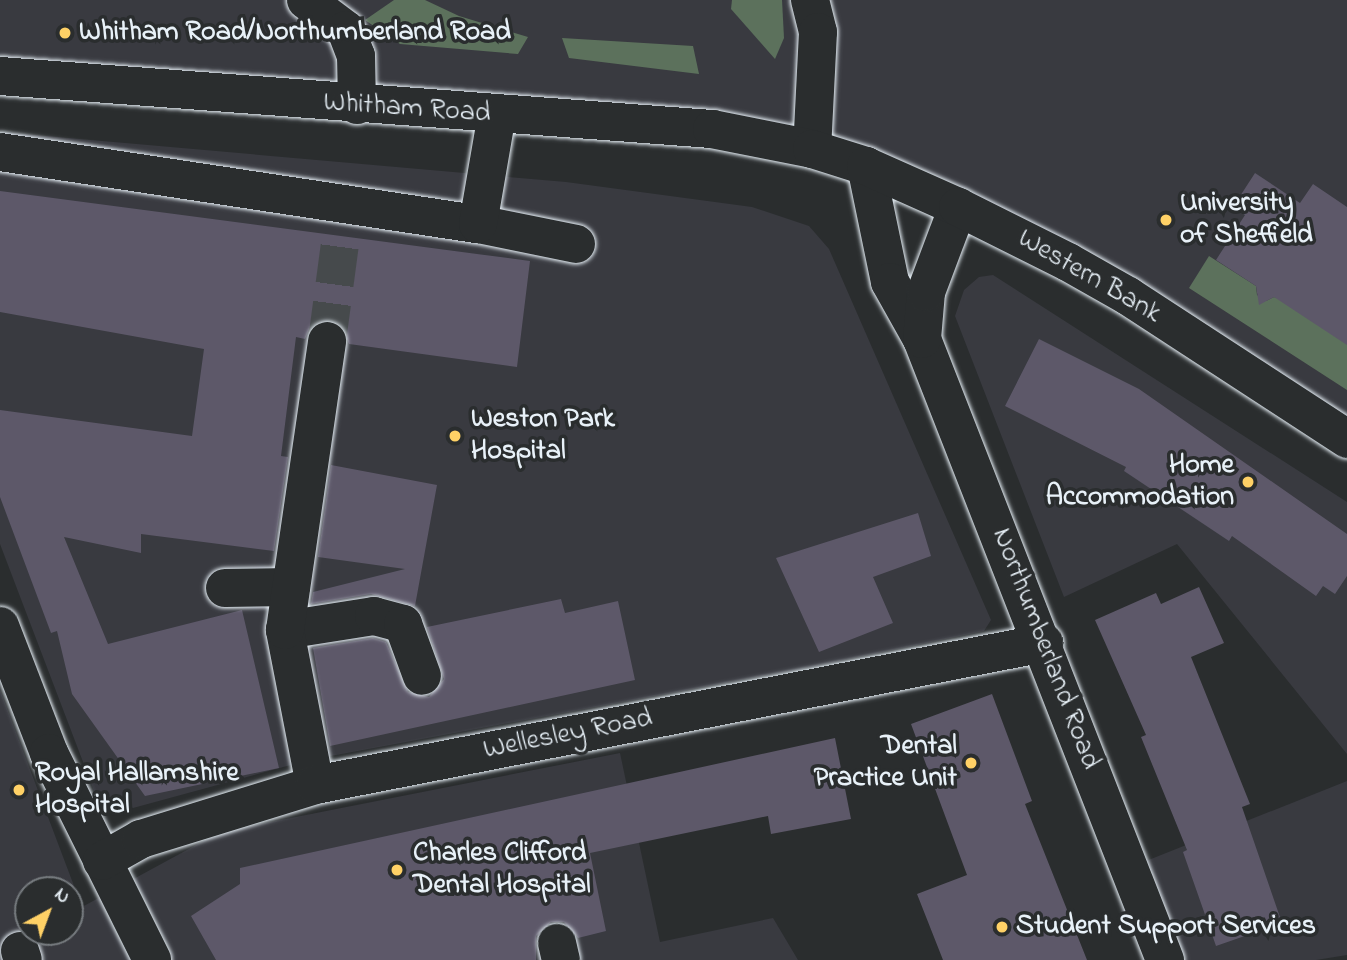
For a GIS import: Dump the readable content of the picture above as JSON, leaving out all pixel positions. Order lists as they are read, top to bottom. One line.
{"streets":{"street":["Whitham Road","Western Bank","Northumberland Road","Wellesley Road"]},"crossings":[["Whitham Road","Western Bank"],["Western Bank","Northumberland Road"],["Northumberland Road","Wellesley Road"]],"places":["Whitham Road/Northumberland Road","University of Sheffield","Weston Park Hospital","Home Accommodation","Dental Practice Unit","Royal Hallamshire Hospital","Charles Clifford Dental Hospital","Student Support Services"],"north":"top right"}
